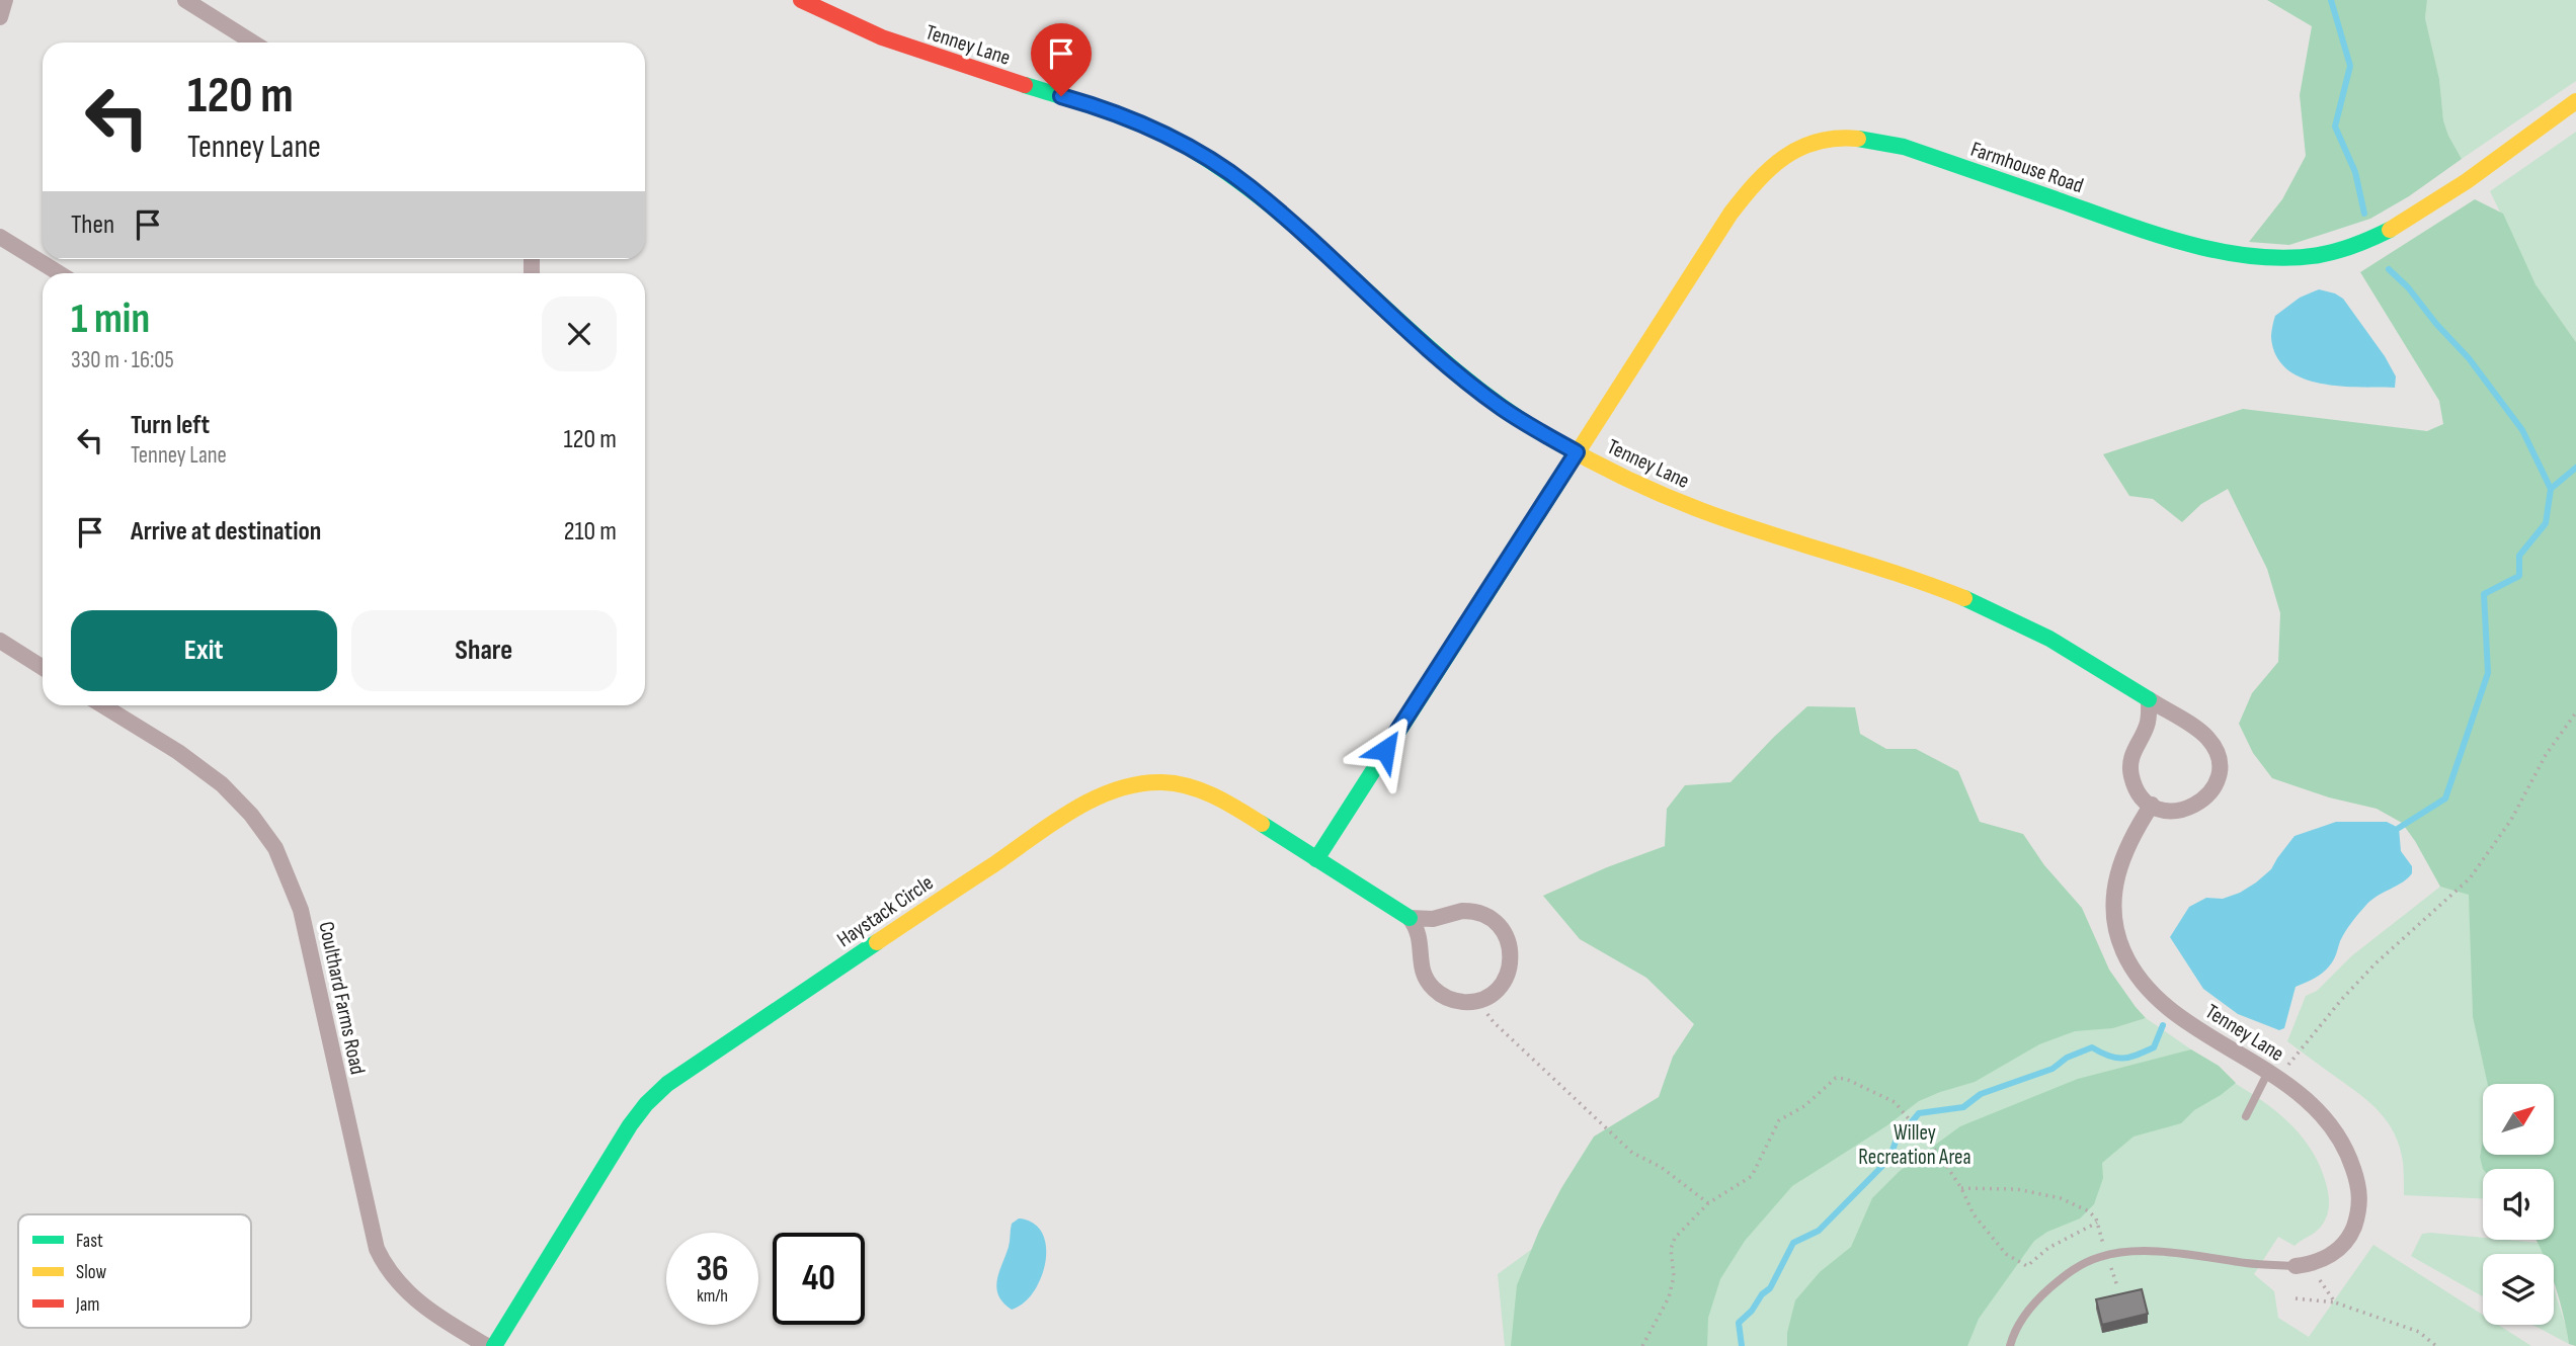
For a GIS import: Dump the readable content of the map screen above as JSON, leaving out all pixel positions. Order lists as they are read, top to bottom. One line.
{"streets":{"street":["Tenney Lane","Farmhouse Road","Haystack Circle","Coulthard Farms Road"]},"crossings":[["Tenney Lane","Farmhouse Road"],["Farmhouse Road","Haystack Circle"]],"parks":["Willey Recreation Area"],"legend":["Fast","Slow","Jam"],"north":"top right","page":{"turn":["120 m","Tenney Lane"],"then":"Then","heading":["1 min","330 m · 16:05"],"list":[{"name":"Turn left","note":"Tenney Lane","value":"120 m"},{"name":"Arrive at destination","value":"210 m"}],"buttons":["Exit","Share"],"speed":"36 km/h","limit":"40"}}
